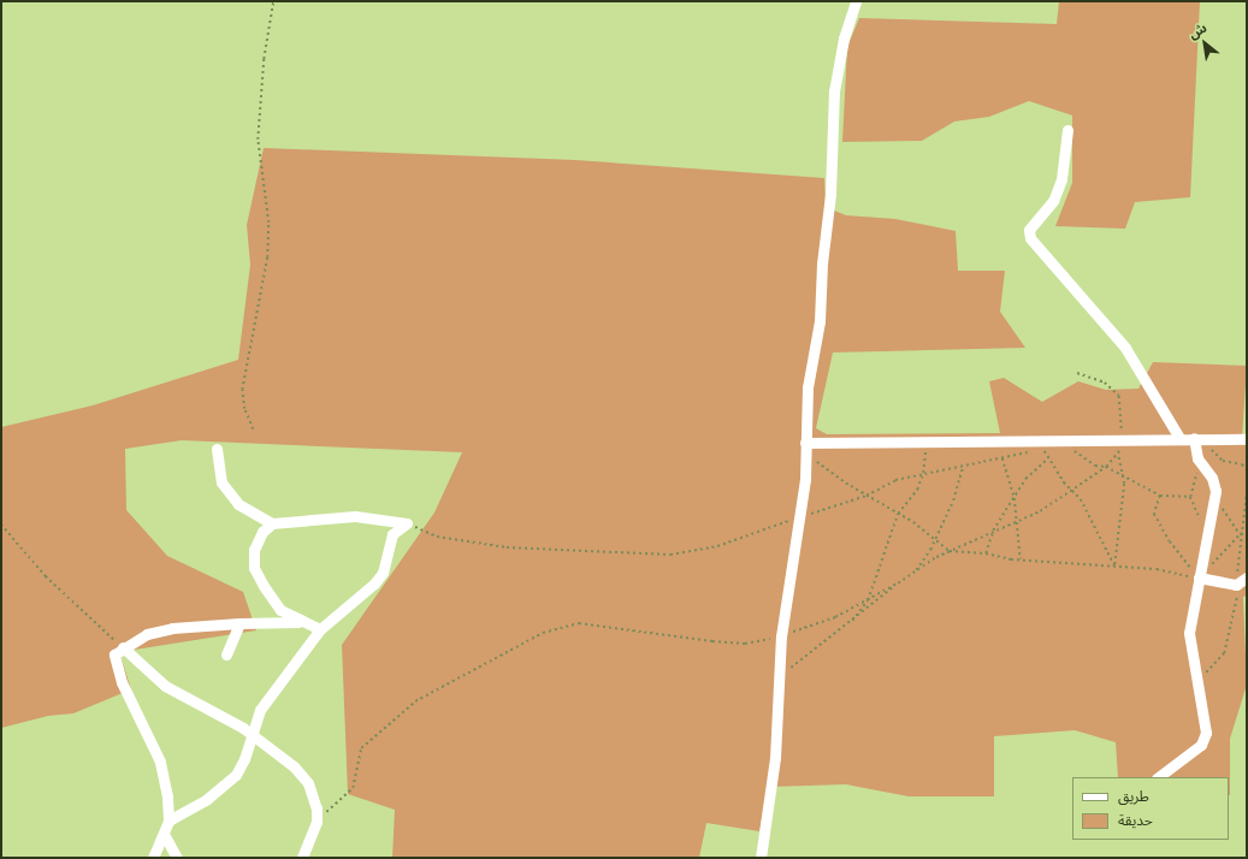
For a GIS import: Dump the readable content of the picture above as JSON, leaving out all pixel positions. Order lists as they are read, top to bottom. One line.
{"legend":["طريق","حديقة"],"north":"top left"}
